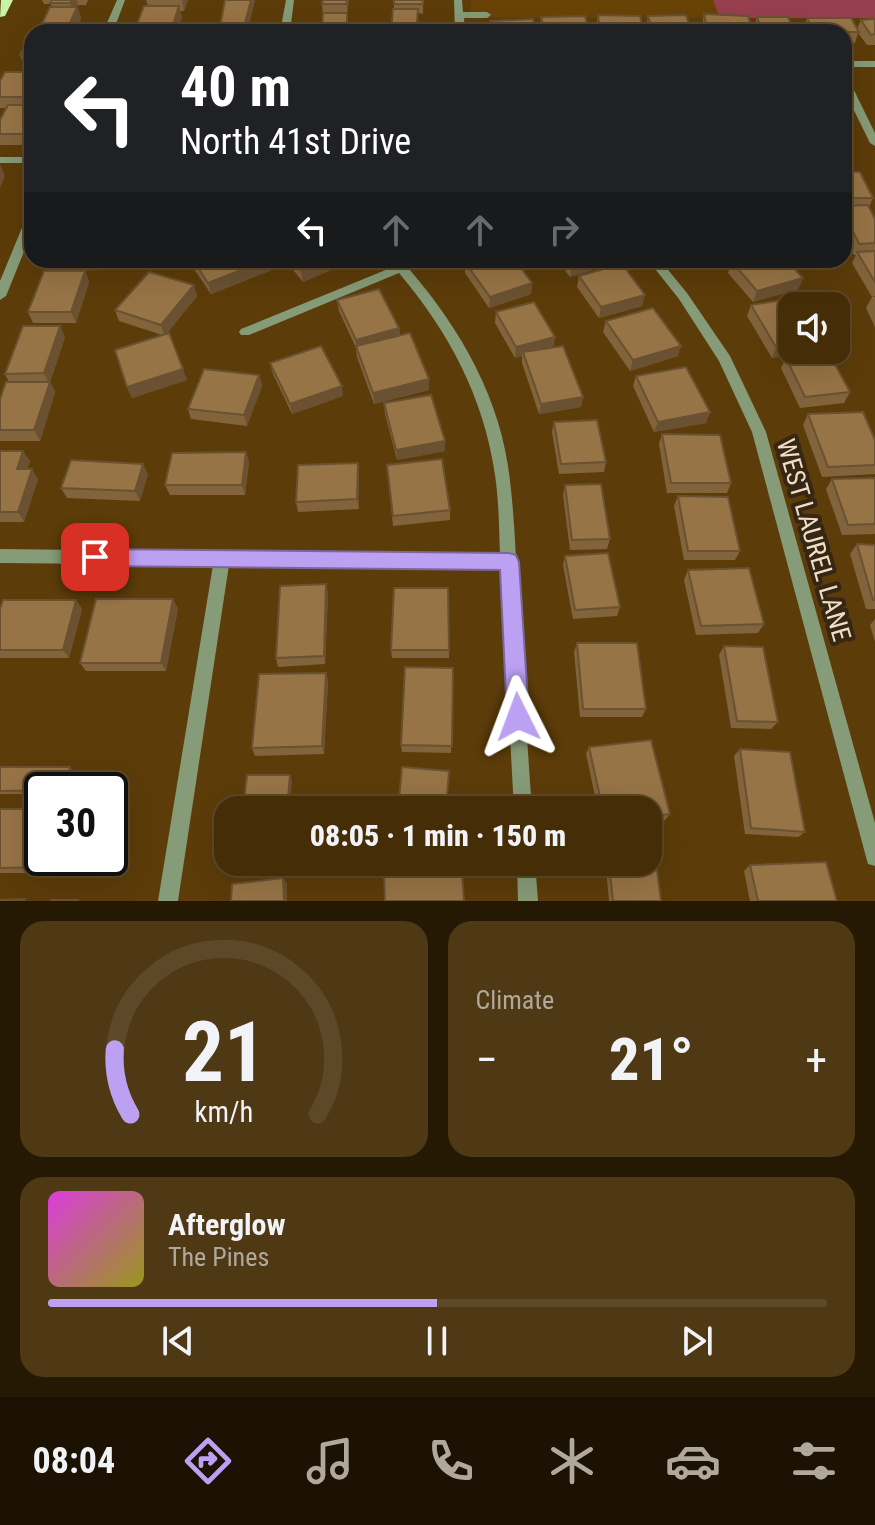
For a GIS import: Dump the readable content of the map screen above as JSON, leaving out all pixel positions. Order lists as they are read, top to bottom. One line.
{"streets":{"street":["WEST LAUREL LANE"]},"page":{"turn":["40 m","North 41st Drive"],"limit":"30","trip":"08:05 · 1 min · 150 m","tile":"Climate","heat":["−","21°","+"],"song":["Afterglow","The Pines"],"tabs":"08:04","gauge":["21","km/h"]}}
